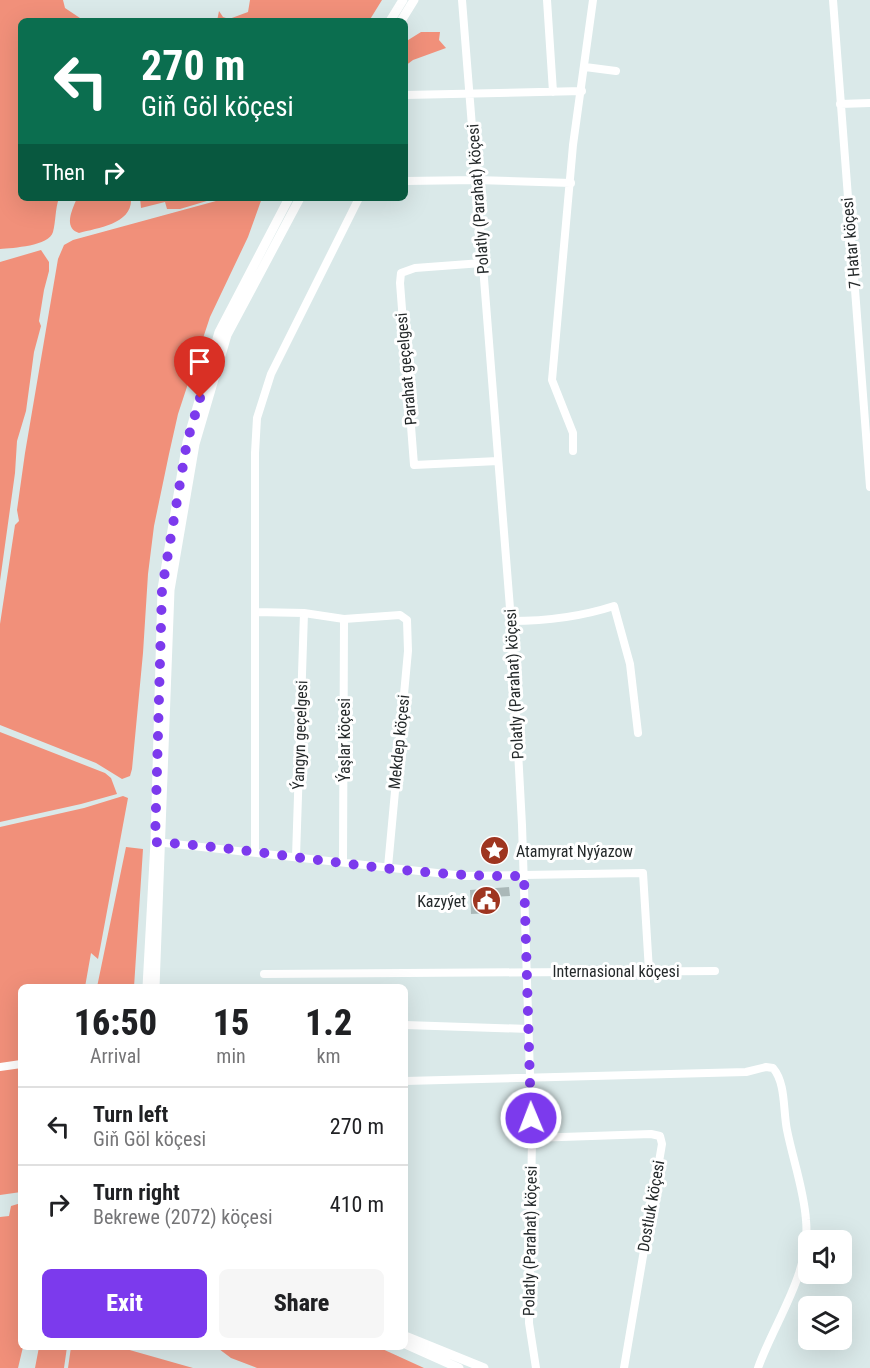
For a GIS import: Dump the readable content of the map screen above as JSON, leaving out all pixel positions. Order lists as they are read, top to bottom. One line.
{"streets":{"street":["Polatly (Parahat) köçesi","7 Hatar köçesi","Parahat geçelgesi","Ýangyn geçelgesi","Ýaşlar köçesi","Mekdep köçesi","Internasional köçesi","Dostluk köçesi"]},"crossings":[["Polatly (Parahat) köçesi","Parahat geçelgesi"],["Polatly (Parahat) köçesi","Internasional köçesi"],["Polatly (Parahat) köçesi","Dostluk köçesi"],["Ýaşlar köçesi","Mekdep köçesi"]],"places":{"place":["Atamyrat Nyýazow"],"public building":["Kazyýet"]},"page":{"turn":["270 m","Giň Göl köçesi"],"then":"Then","eta":["16:50","Arrival","15","min","1.2","km"],"list":[{"name":"Turn left","note":"Giň Göl köçesi","value":"270 m"},{"name":"Turn right","note":"Bekrewe (2072) köçesi","value":"410 m"}],"buttons":["Exit","Share"]}}
